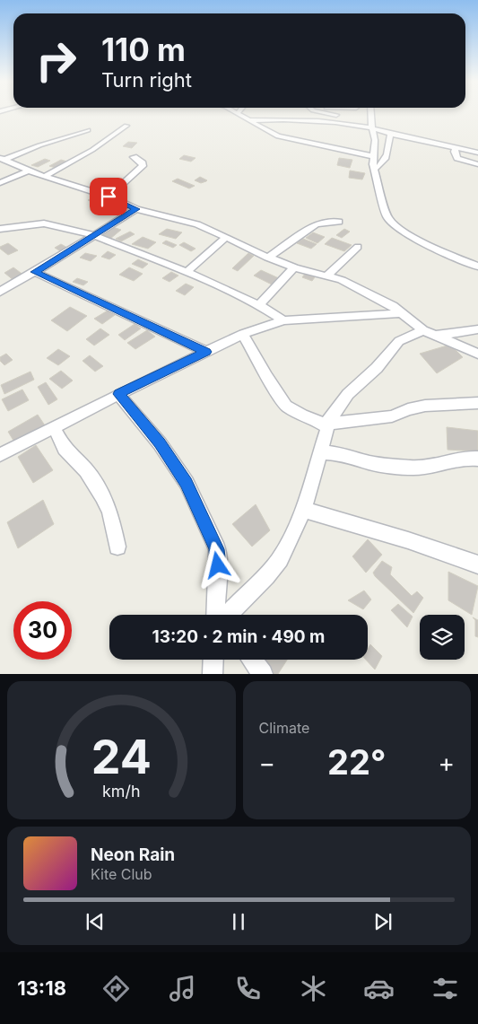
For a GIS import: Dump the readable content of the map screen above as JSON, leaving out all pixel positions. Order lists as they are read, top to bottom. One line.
{"page":{"turn":["110 m","Turn right"],"limit":"30","trip":"13:20 · 2 min · 490 m","tile":"Climate","heat":["−","22°","+"],"song":["Neon Rain","Kite Club"],"tabs":"13:18","gauge":["24","km/h"]}}
